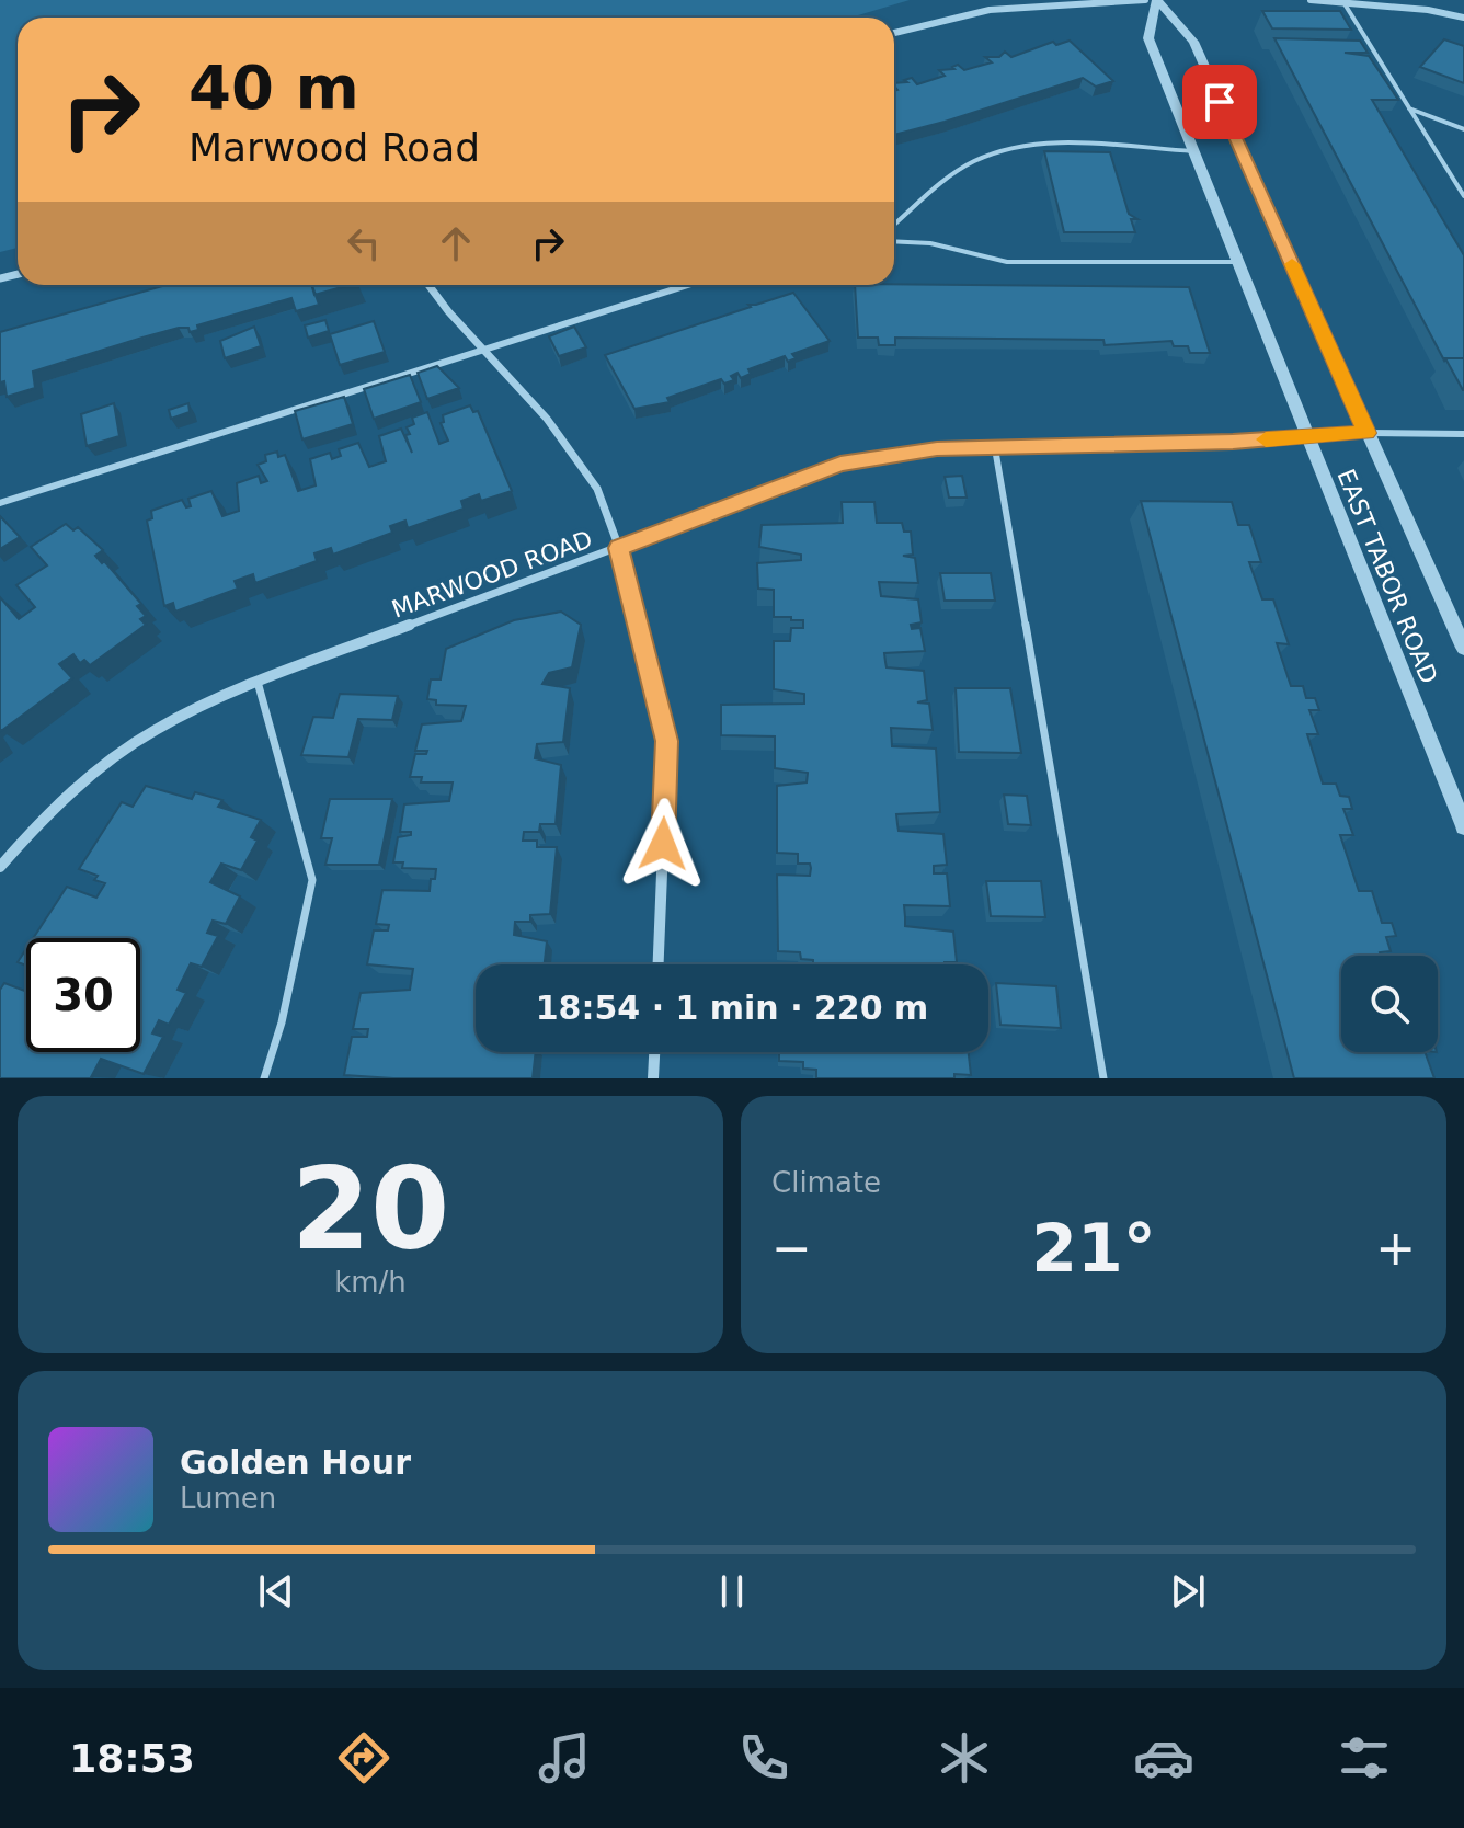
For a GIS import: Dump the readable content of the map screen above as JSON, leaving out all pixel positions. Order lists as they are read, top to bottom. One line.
{"streets":{"street":["MARWOOD ROAD","EAST TABOR ROAD"]},"crossings":[["MARWOOD ROAD","EAST TABOR ROAD"]],"page":{"turn":["40 m","Marwood Road"],"limit":"30","trip":"18:54 · 1 min · 220 m","tile":[["20","km/h"],"Climate"],"heat":["−","21°","+"],"song":["Golden Hour","Lumen"],"tabs":"18:53"}}
